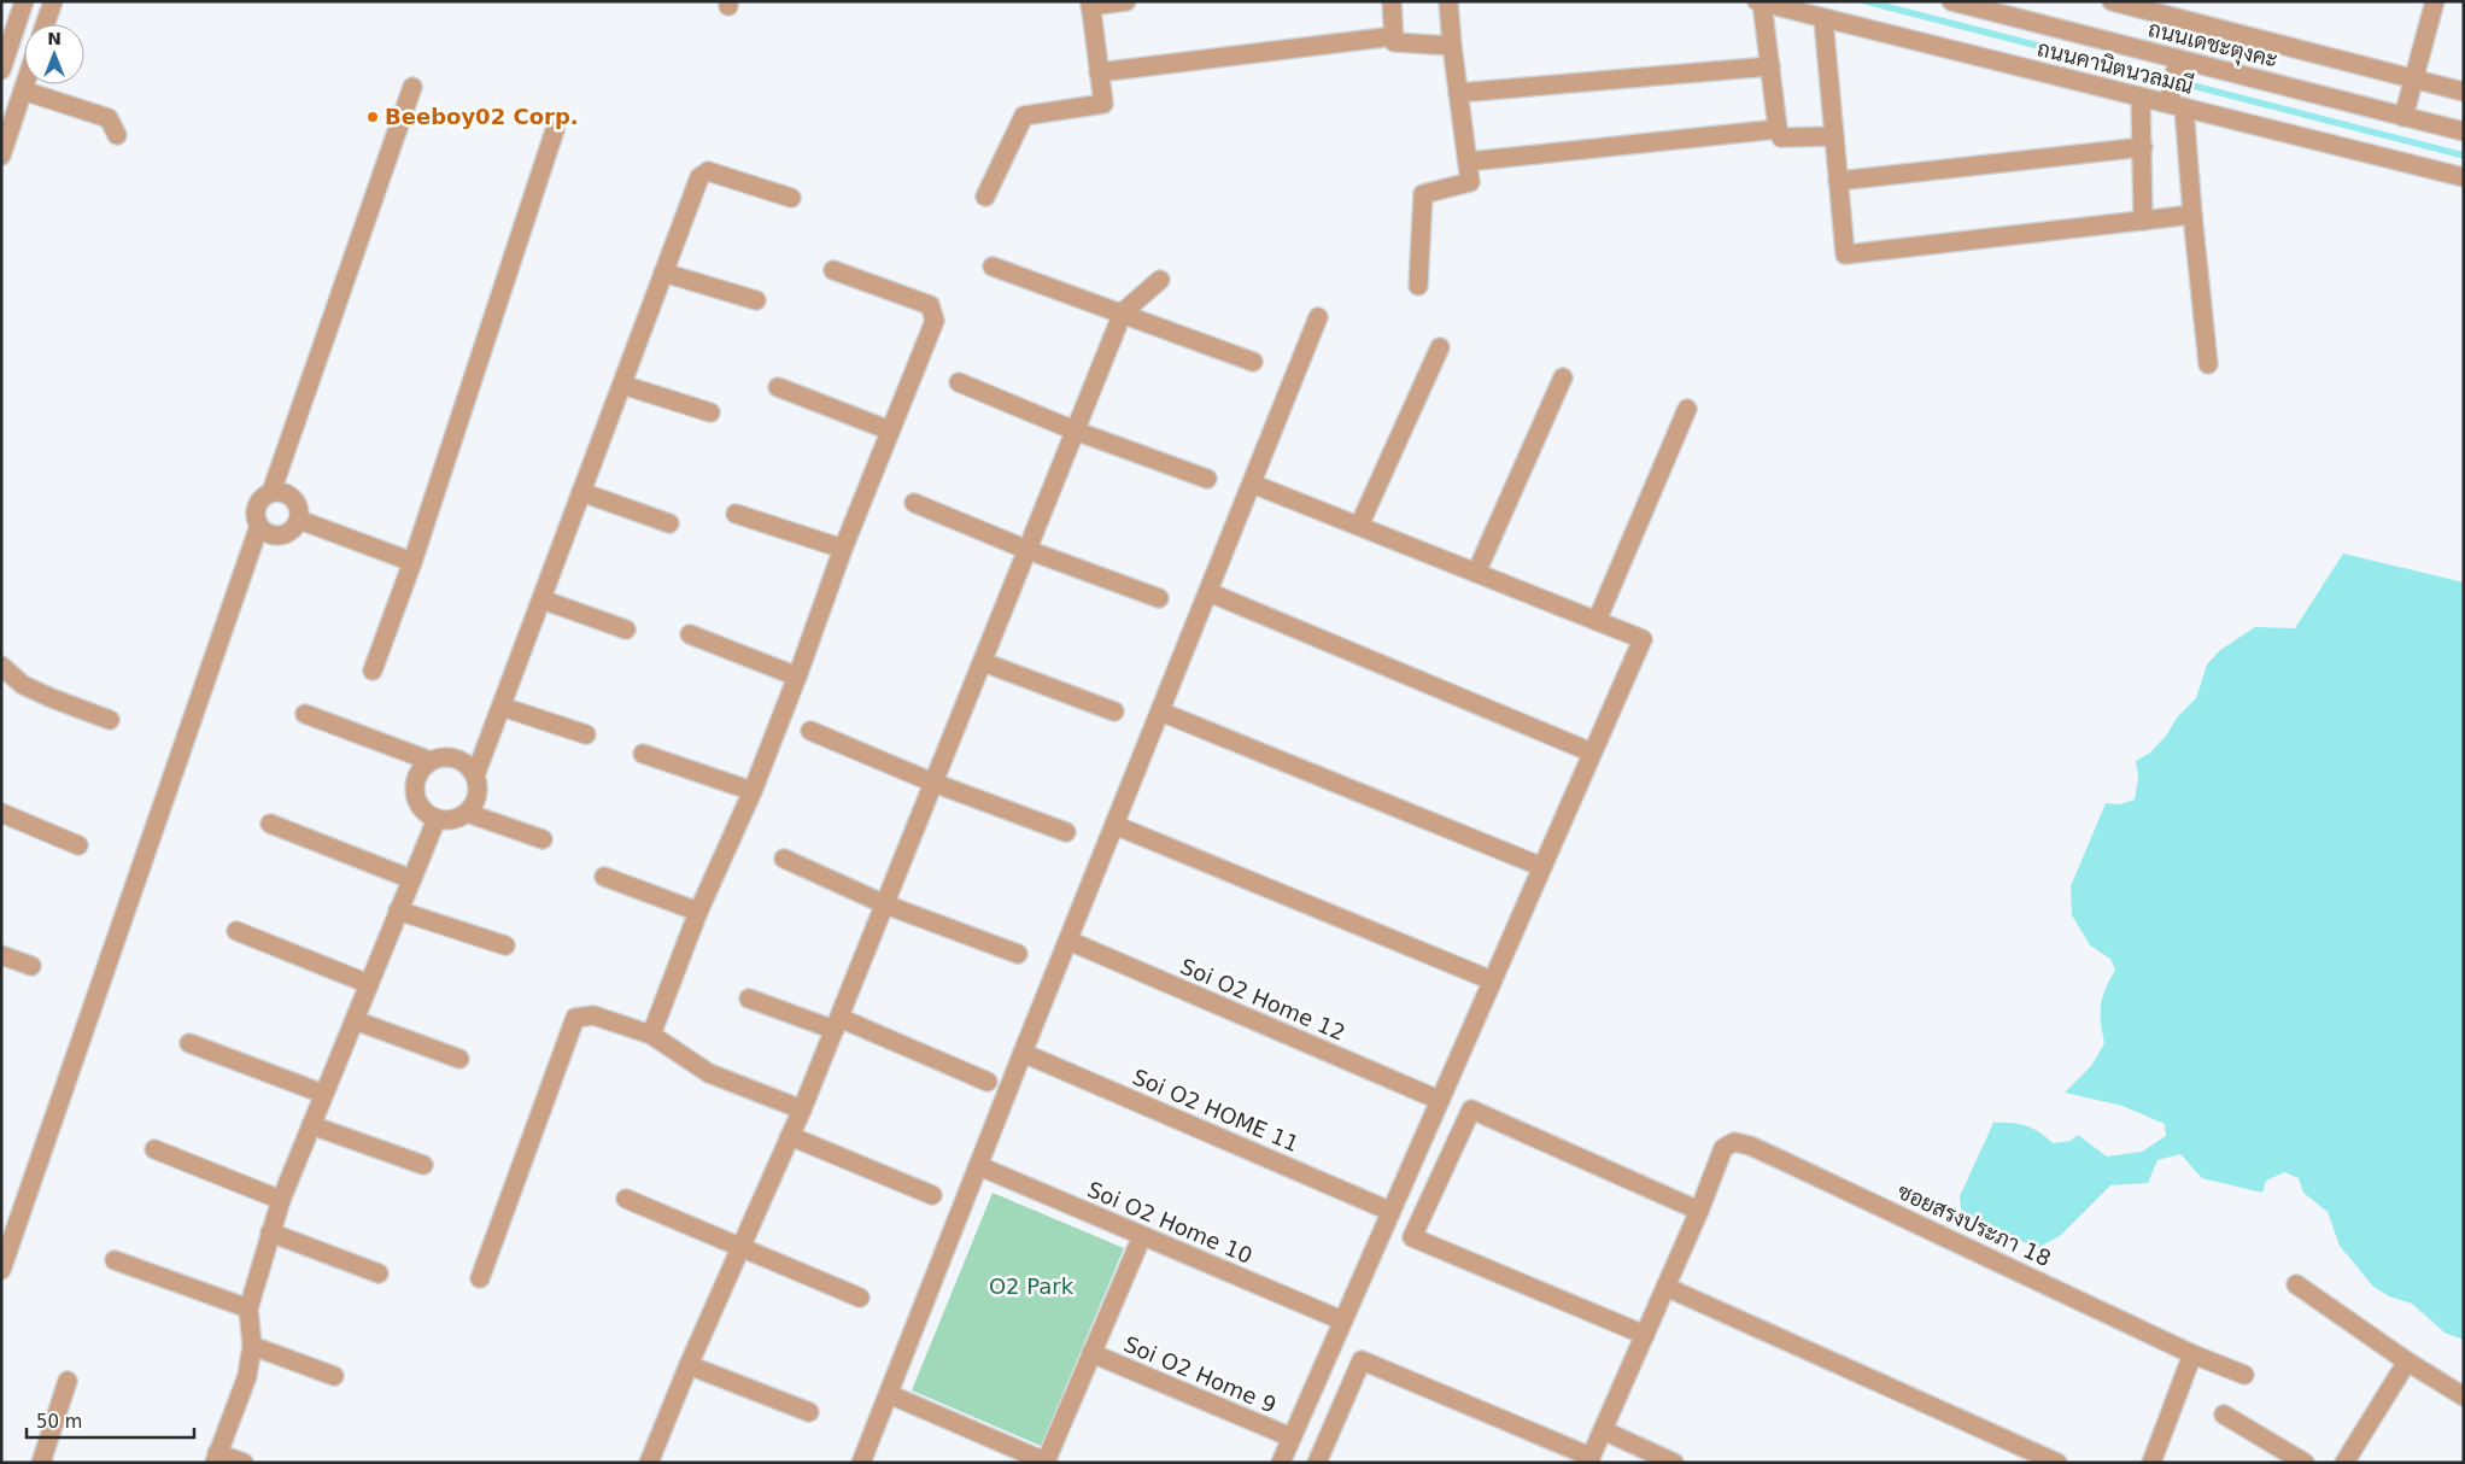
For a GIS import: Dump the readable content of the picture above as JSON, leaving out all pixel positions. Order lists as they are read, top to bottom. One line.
{"streets":{"street":["ถนนเดชะตุงคะ","ถนนคานิตนวลมณี","Soi O2 Home 12","Soi O2 HOME 11","Soi O2 Home 10","ซอยสรงประภา 18","Soi O2 Home 9"]},"parks":["O2 Park"],"places":["Beeboy02 Corp."],"scale_bar":"50 m","north":"top"}
